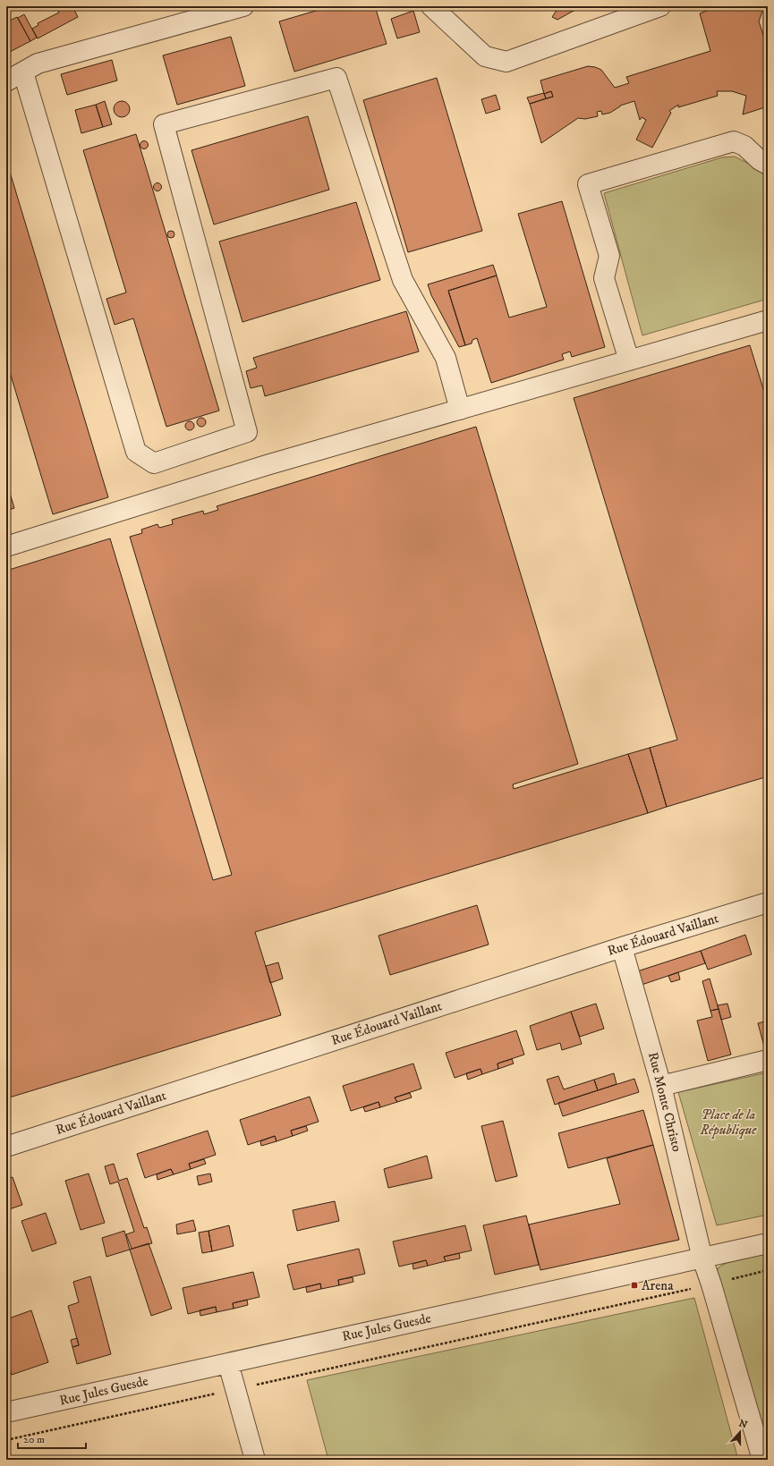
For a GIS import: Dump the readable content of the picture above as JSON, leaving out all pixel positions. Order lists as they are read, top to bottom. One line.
{"streets":{"street":["Rue Édouard Vaillant","Rue Monte Christo","Rue Jules Guesde"]},"crossings":[["Rue Édouard Vaillant","Rue Monte Christo"],["Rue Monte Christo","Rue Jules Guesde"]],"parks":["Place de la République"],"places":{"transit":["Arena"]},"scale_bar":"20 m","north":"top"}
